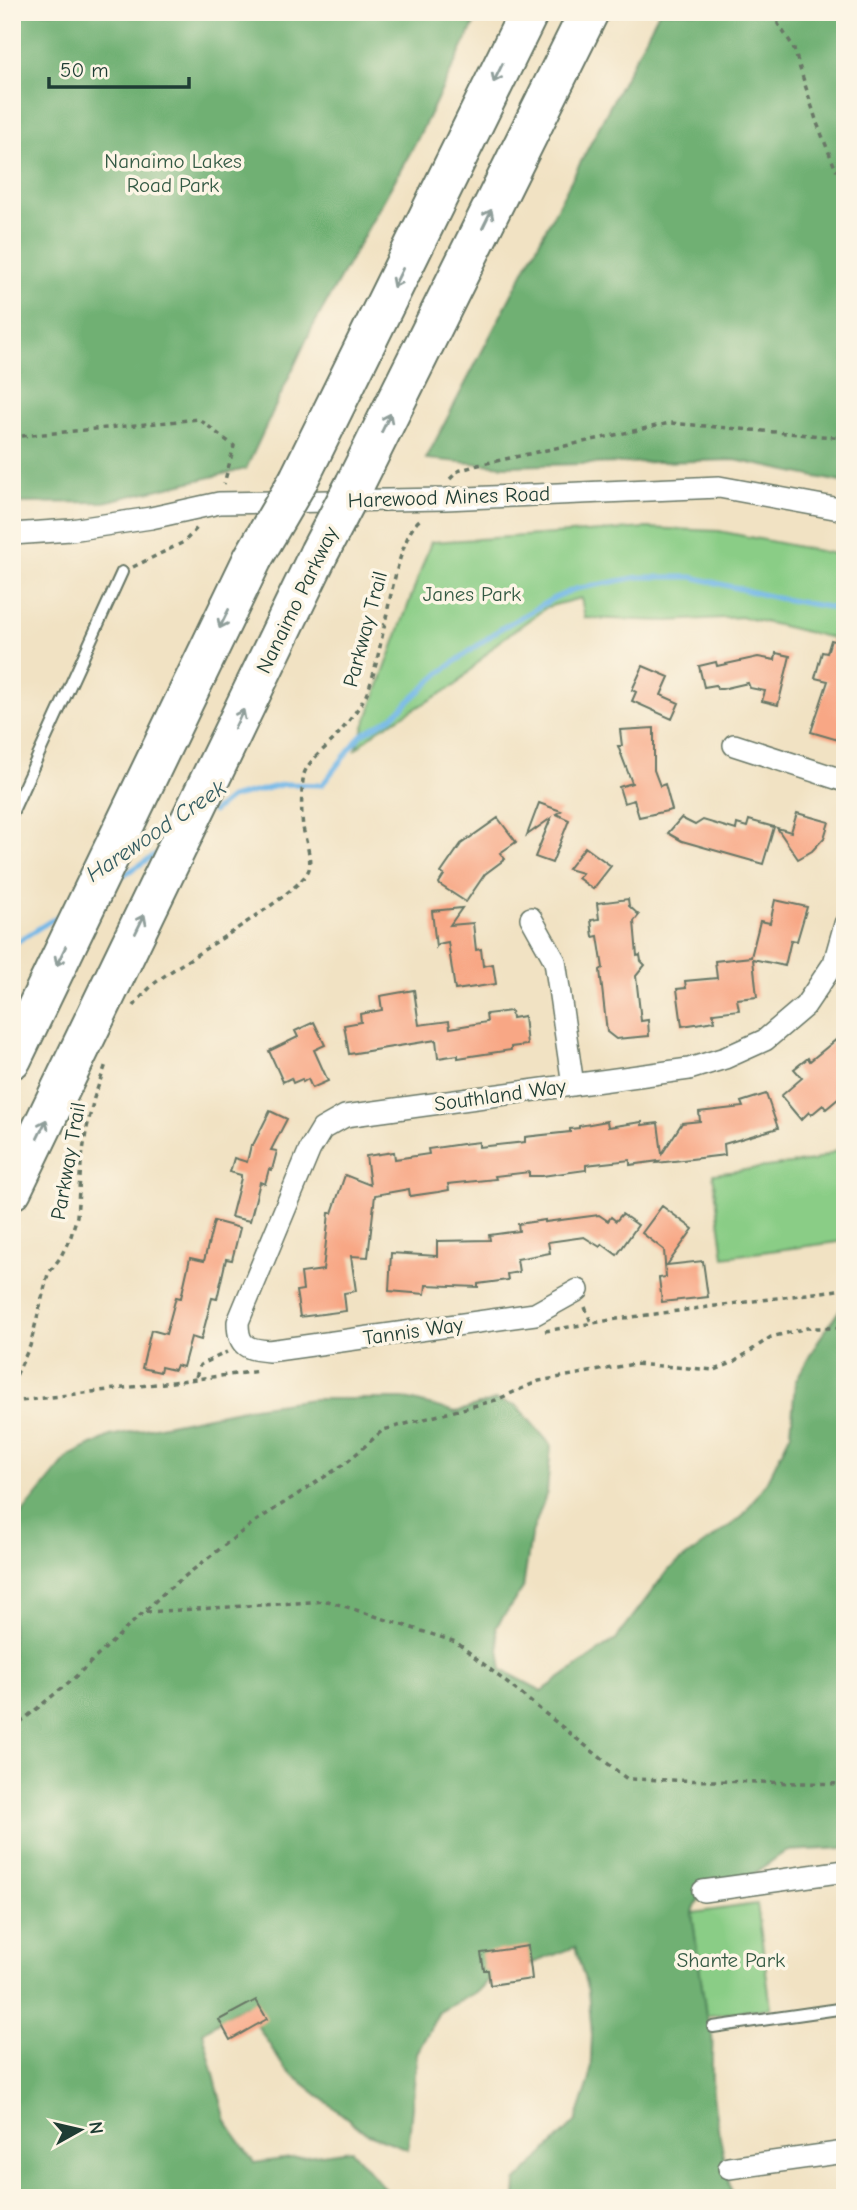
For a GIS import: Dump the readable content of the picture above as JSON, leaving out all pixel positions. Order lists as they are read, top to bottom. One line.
{"streets":{"highway":["Nanaimo Parkway"],"street":["Harewood Mines Road","Southland Way","Tannis Way"],"path":["Parkway Trail"]},"crossings":[["Harewood Mines Road","Parkway Trail"],["Southland Way","Tannis Way"]],"water":["Harewood Creek"],"parks":["Nanaimo Lakes Road Park","Janes Park","Shante Park"],"scale_bar":"50 m","north":"right"}
